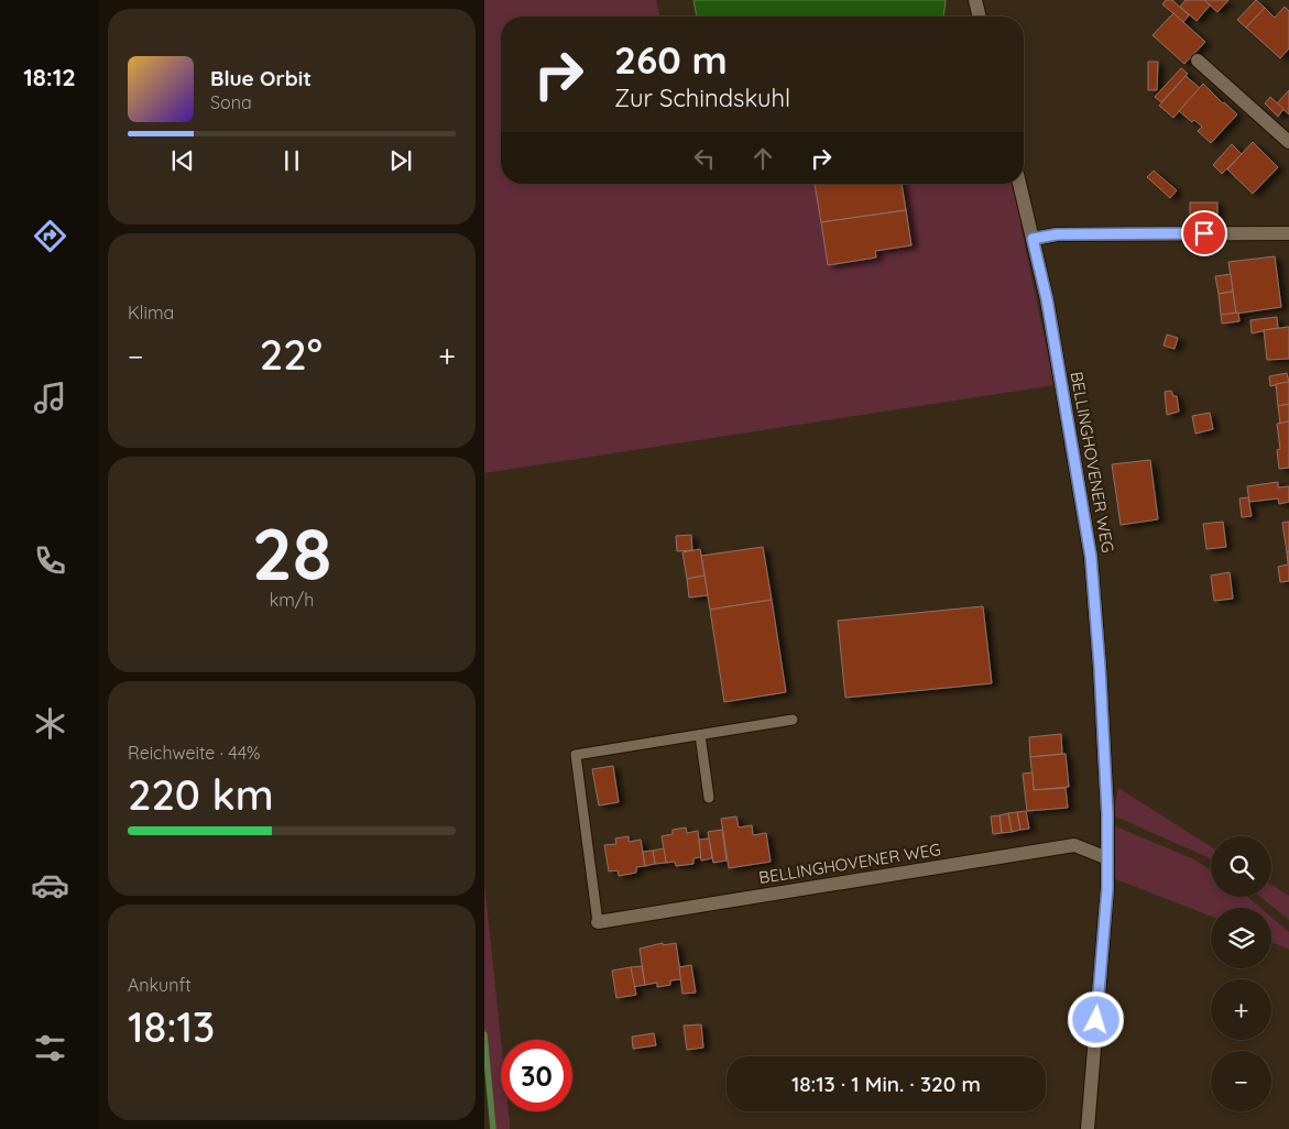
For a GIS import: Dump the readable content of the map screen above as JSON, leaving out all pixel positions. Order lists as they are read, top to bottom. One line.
{"streets":{"street":["BELLINGHOVENER WEG"]},"page":{"tabs":"18:12","turn":["260 m","Zur Schindskuhl"],"song":["Blue Orbit","Sona"],"tile":["Klima",["28","km/h"],["Reichweite · 44%","220 km"],["Ankunft","18:13"]],"heat":["−","22°","+"],"map_buttons":["+","−"],"limit":"30","trip":"18:13 · 1 Min. · 320 m"}}
